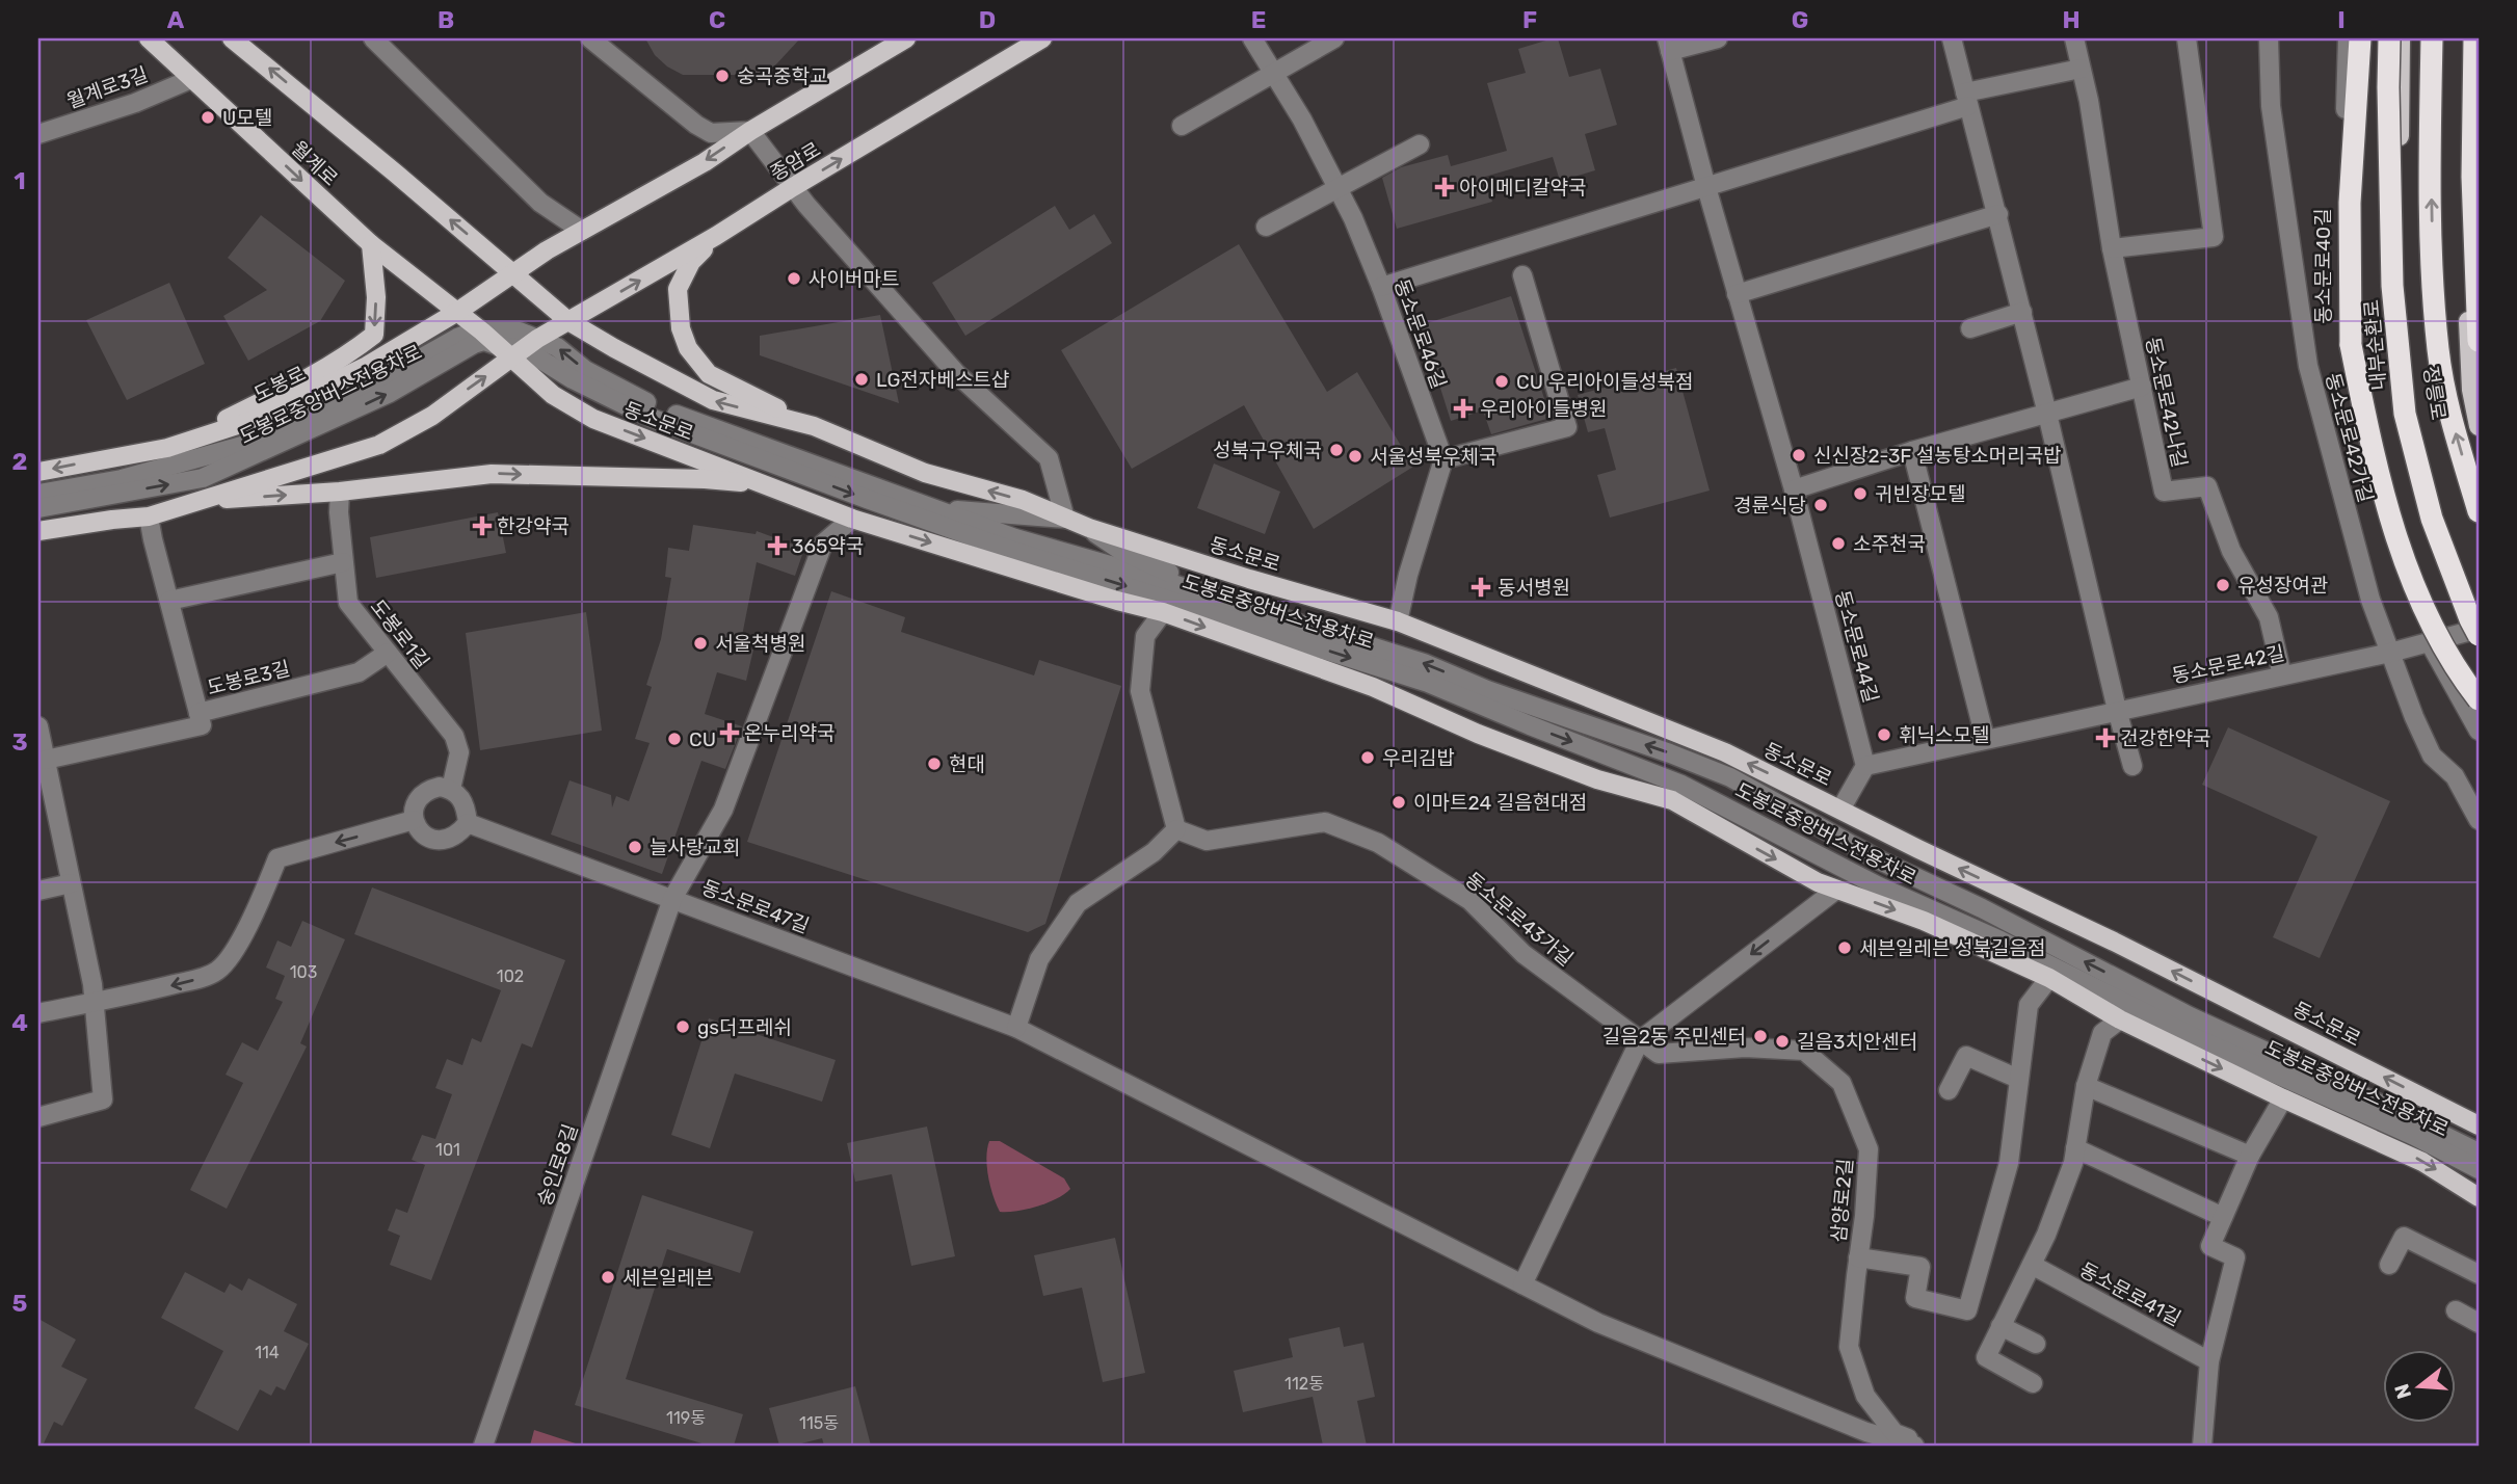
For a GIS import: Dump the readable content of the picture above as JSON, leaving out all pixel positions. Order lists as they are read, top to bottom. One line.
{"streets":{"highway":["내부순환로"],"main road":["종암로","월계로","도봉로","정릉로","동소문로"],"street":["월계로3길","동소문로40길","동소문로46길","도봉로중앙버스전용차로","동소문로42나길","동소문로42가길","도봉로1길","동소문로44길","동소문로42길","도봉로3길","동소문로47길","동소문로43가길","숭인로8길","삼양로2길","동소문로41길"]},"crossings":[["월계로3길","월계로"],["종암로","동소문로"],["월계로","도봉로"],["월계로","동소문로"],["동소문로40길","동소문로42길"],["도봉로","동소문로"],["도봉로중앙버스전용차로","동소문로"],["동소문로42나길","동소문로42길"],["동소문로","동소문로47길"],["동소문로42가길","동소문로42길"],["도봉로1길","도봉로3길"],["동소문로44길","동소문로42길"],["동소문로47길","숭인로8길"],["동소문로43가길","삼양로2길"]],"places":{"other":["숭곡중학교","U모텔","사이버마트","LG전자베스트샵","CU 우리아이들성북점","성북구우체국","신신장2-3F 설농탕소머리국밥","서울성북우체국","귀빈장모텔","경륜식당","소주천국","유성장여관","서울척병원","휘닉스모텔","CU","우리김밥","현대","이마트24 길음현대점","늘사랑교회","세븐일레븐 성북길음점","gs더프레쉬","길음2동 주민센터","길음3치안센터","세븐일레븐"],"health":["아이메디칼약국","우리아이들병원","한강약국","365약국","동서병원","온누리약국","건강한약국"]},"house_numbers":["103","102","101","114","112동","119동","115동"],"north":"left","grid":{"columns":["A","B","C","D","E","F","G","H","I"],"rows":["1","2","3","4","5"]}}
